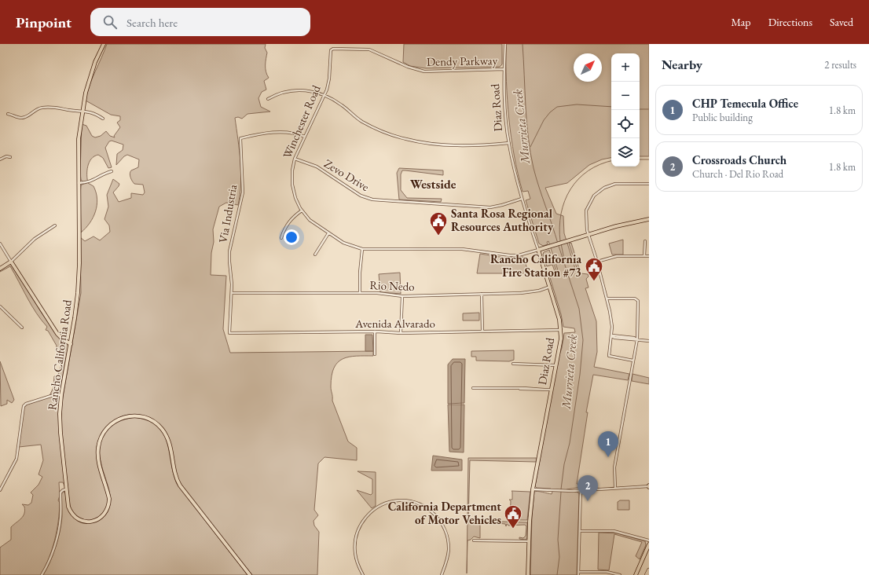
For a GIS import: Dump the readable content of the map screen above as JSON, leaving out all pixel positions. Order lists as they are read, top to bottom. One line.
{"streets":{"main road":["Diaz Road","Winchester Road","Rancho California Road"],"street":["Dendy Parkway","Zevo Drive","Via Industria","Rio Nedo","Avenida Alvarado"]},"crossings":[["Dendy Parkway","Diaz Road"],["Dendy Parkway","Winchester Road"],["Diaz Road","Winchester Road"],["Diaz Road","Zevo Drive"],["Diaz Road","Rio Nedo"],["Diaz Road","Avenida Alvarado"],["Winchester Road","Zevo Drive"],["Winchester Road","Via Industria"],["Via Industria","Rio Nedo"],["Via Industria","Avenida Alvarado"]],"districts":["Westside"],"water":["Murrieta Creek"],"places":{"public building":["Santa Rosa Regional Resources Authority","Rancho California Fire Station #73","California Department of Motor Vehicles"]},"north":"top right","page":{"header":"Pinpoint","search":"Search here","nav":["Map","Directions","Saved"],"heading":["Nearby","2 results"],"map_buttons":["+","−"],"list":[{"mark":"1","name":"CHP Temecula Office","note":"Public building","value":"1.8 km"},{"mark":"2","name":"Crossroads Church","note":"Church · Del Rio Road","value":"1.8 km"}],"pins":["1","2"]}}
